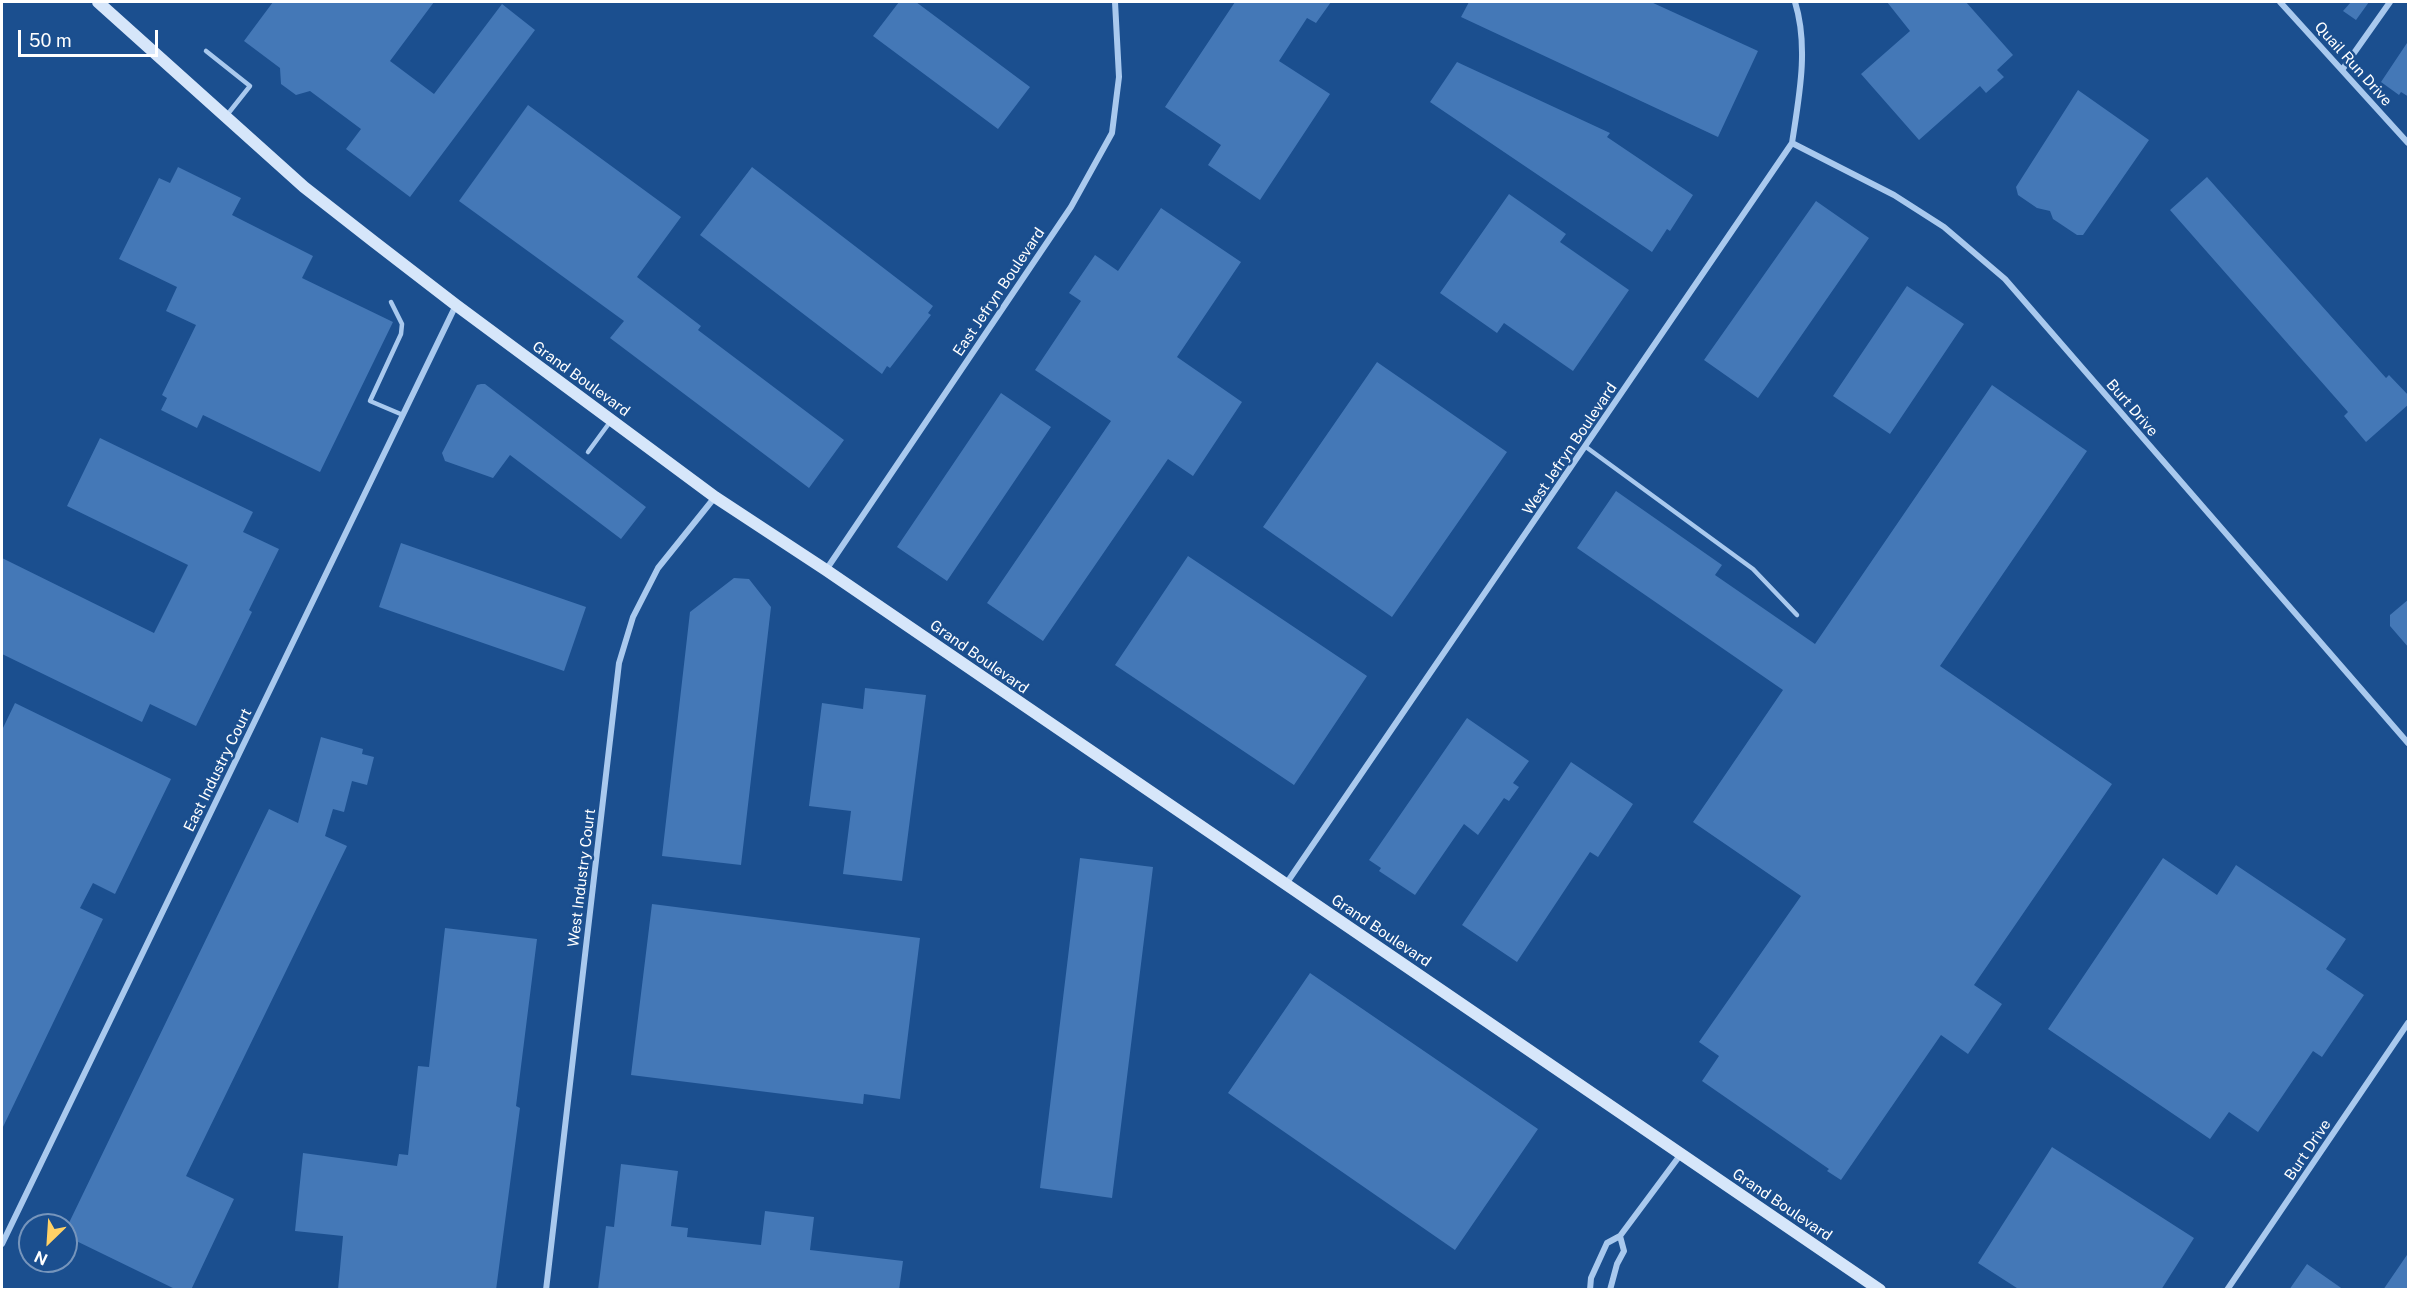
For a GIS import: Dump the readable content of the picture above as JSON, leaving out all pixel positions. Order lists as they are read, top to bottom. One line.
{"streets":{"street":["Quail Run Drive","East Jefryn Boulevard","Grand Boulevard","Burt Drive","West Jefryn Boulevard","East Industry Court","West Industry Court"]},"crossings":[["East Jefryn Boulevard","Grand Boulevard"],["Grand Boulevard","West Jefryn Boulevard"],["Grand Boulevard","East Industry Court"],["Grand Boulevard","West Industry Court"],["Burt Drive","West Jefryn Boulevard"]],"scale_bar":"50 m","north":"bottom left"}
